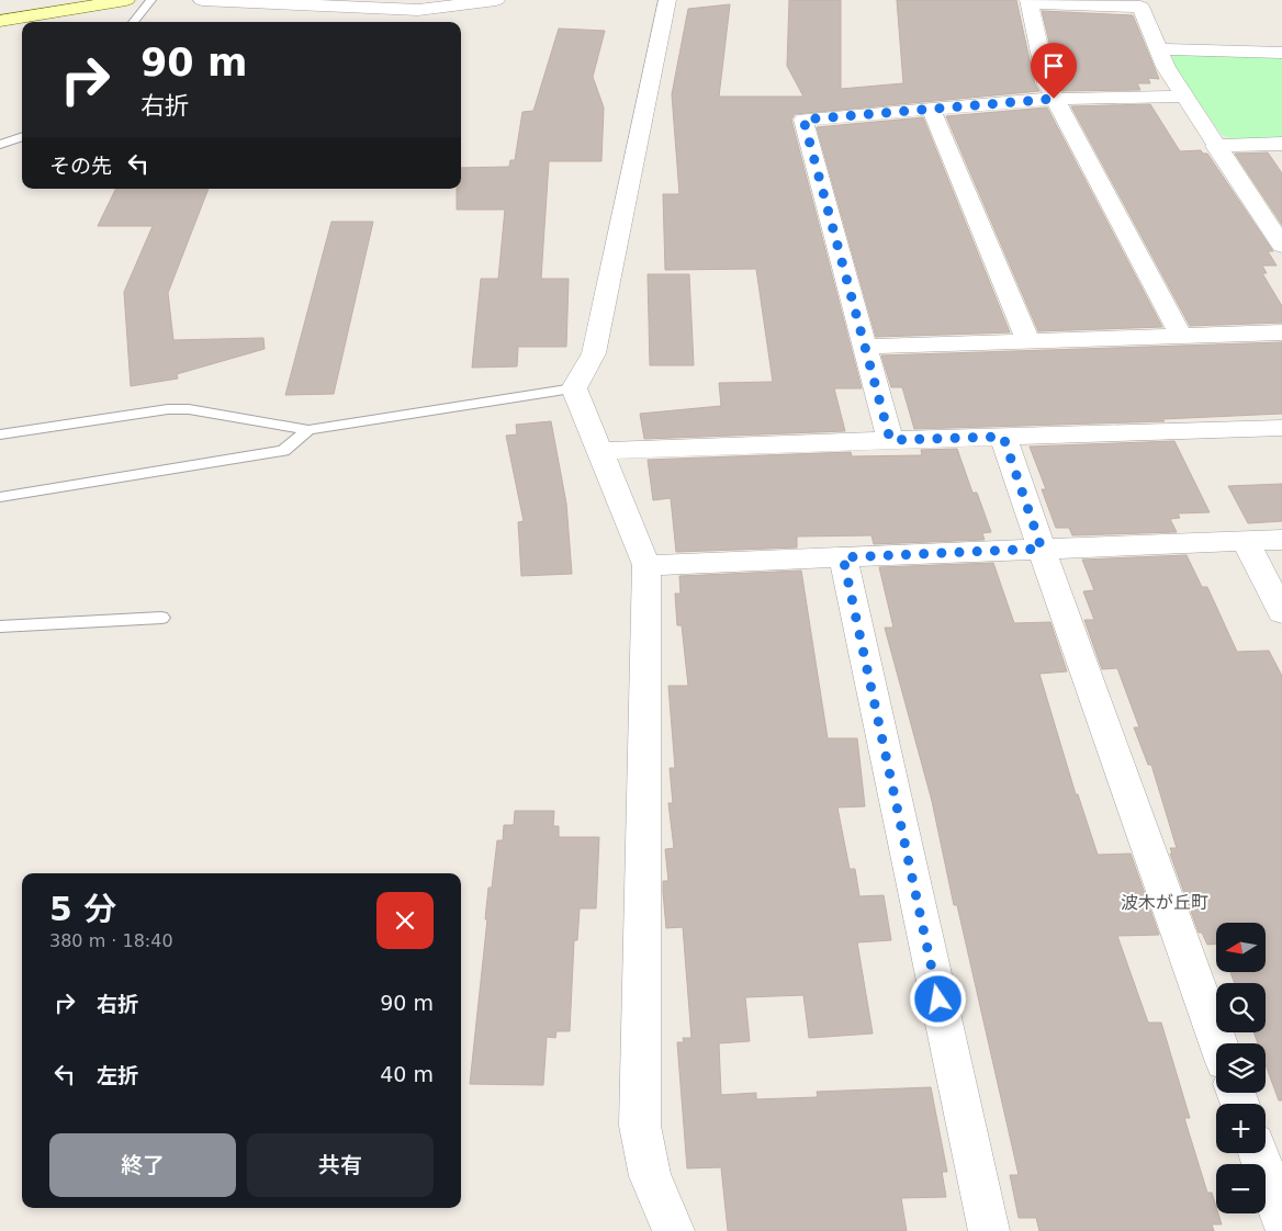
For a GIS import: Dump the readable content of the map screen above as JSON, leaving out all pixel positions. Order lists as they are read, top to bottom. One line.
{"districts":["波木が丘町"],"north":"left","page":{"turn":["90 m","右折"],"then":"その先","heading":["5 分","380 m · 18:40"],"map_buttons":["+","−"],"list":[{"name":"右折","value":"90 m"},{"name":"左折","value":"40 m"}],"buttons":["終了","共有"]}}
